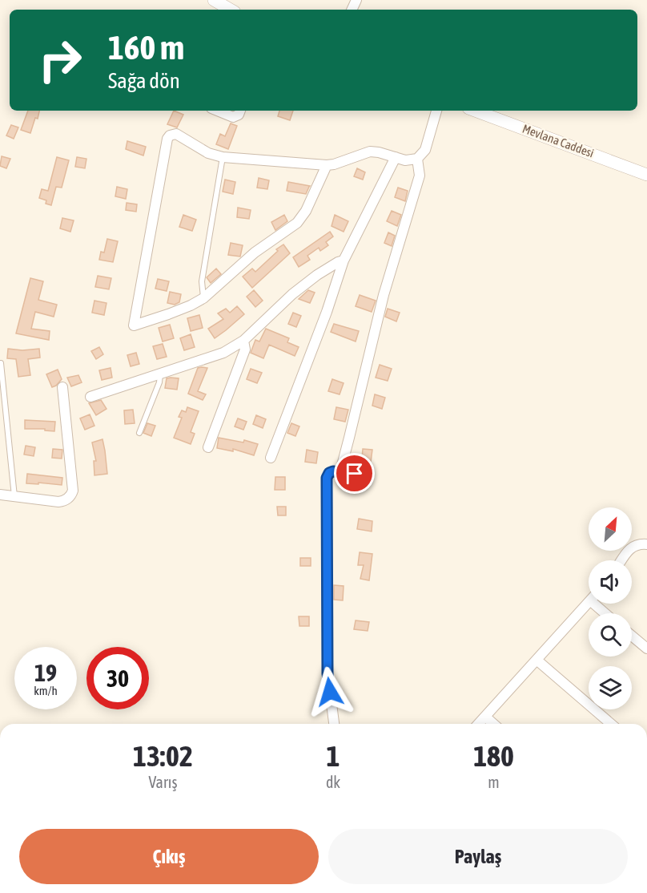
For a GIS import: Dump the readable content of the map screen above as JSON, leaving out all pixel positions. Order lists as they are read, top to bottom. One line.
{"streets":{"street":["Mevlana Caddesi"]},"north":"top right","page":{"turn":["160 m","Sağa dön"],"speed":"19 km/h","limit":"30","eta":["13:02","Varış","1","dk","180","m"],"buttons":["Çıkış","Paylaş"]}}
